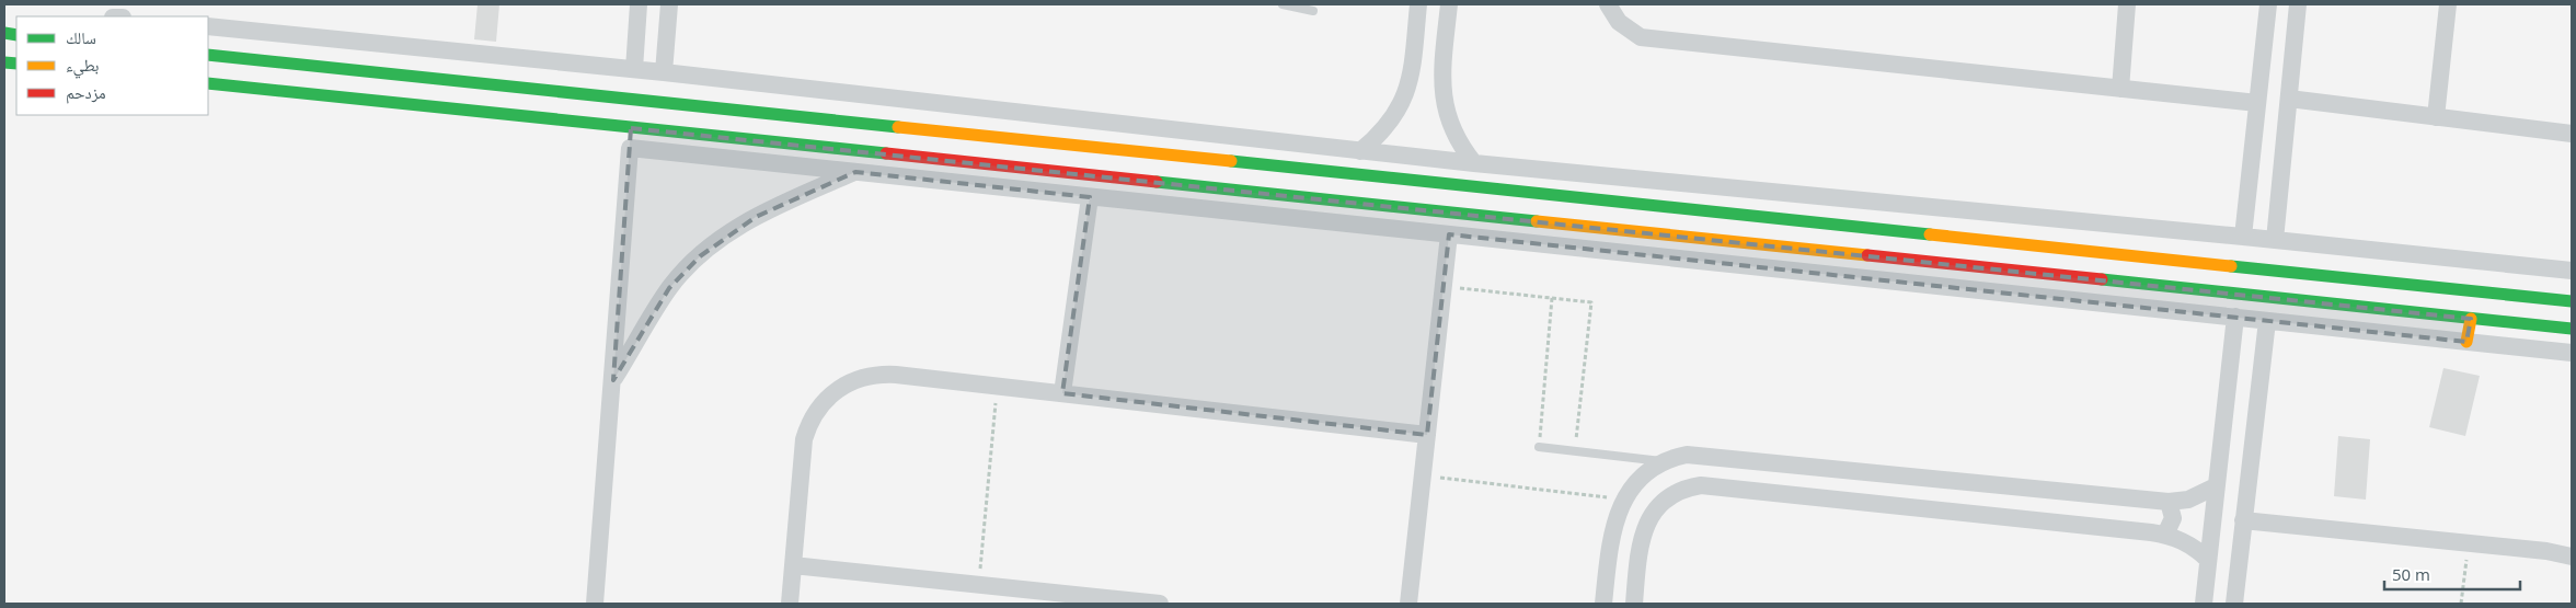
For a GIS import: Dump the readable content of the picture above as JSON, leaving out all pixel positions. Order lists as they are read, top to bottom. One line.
{"legend":["سالك","بطيء","مزدحم"],"scale_bar":"50 m"}
